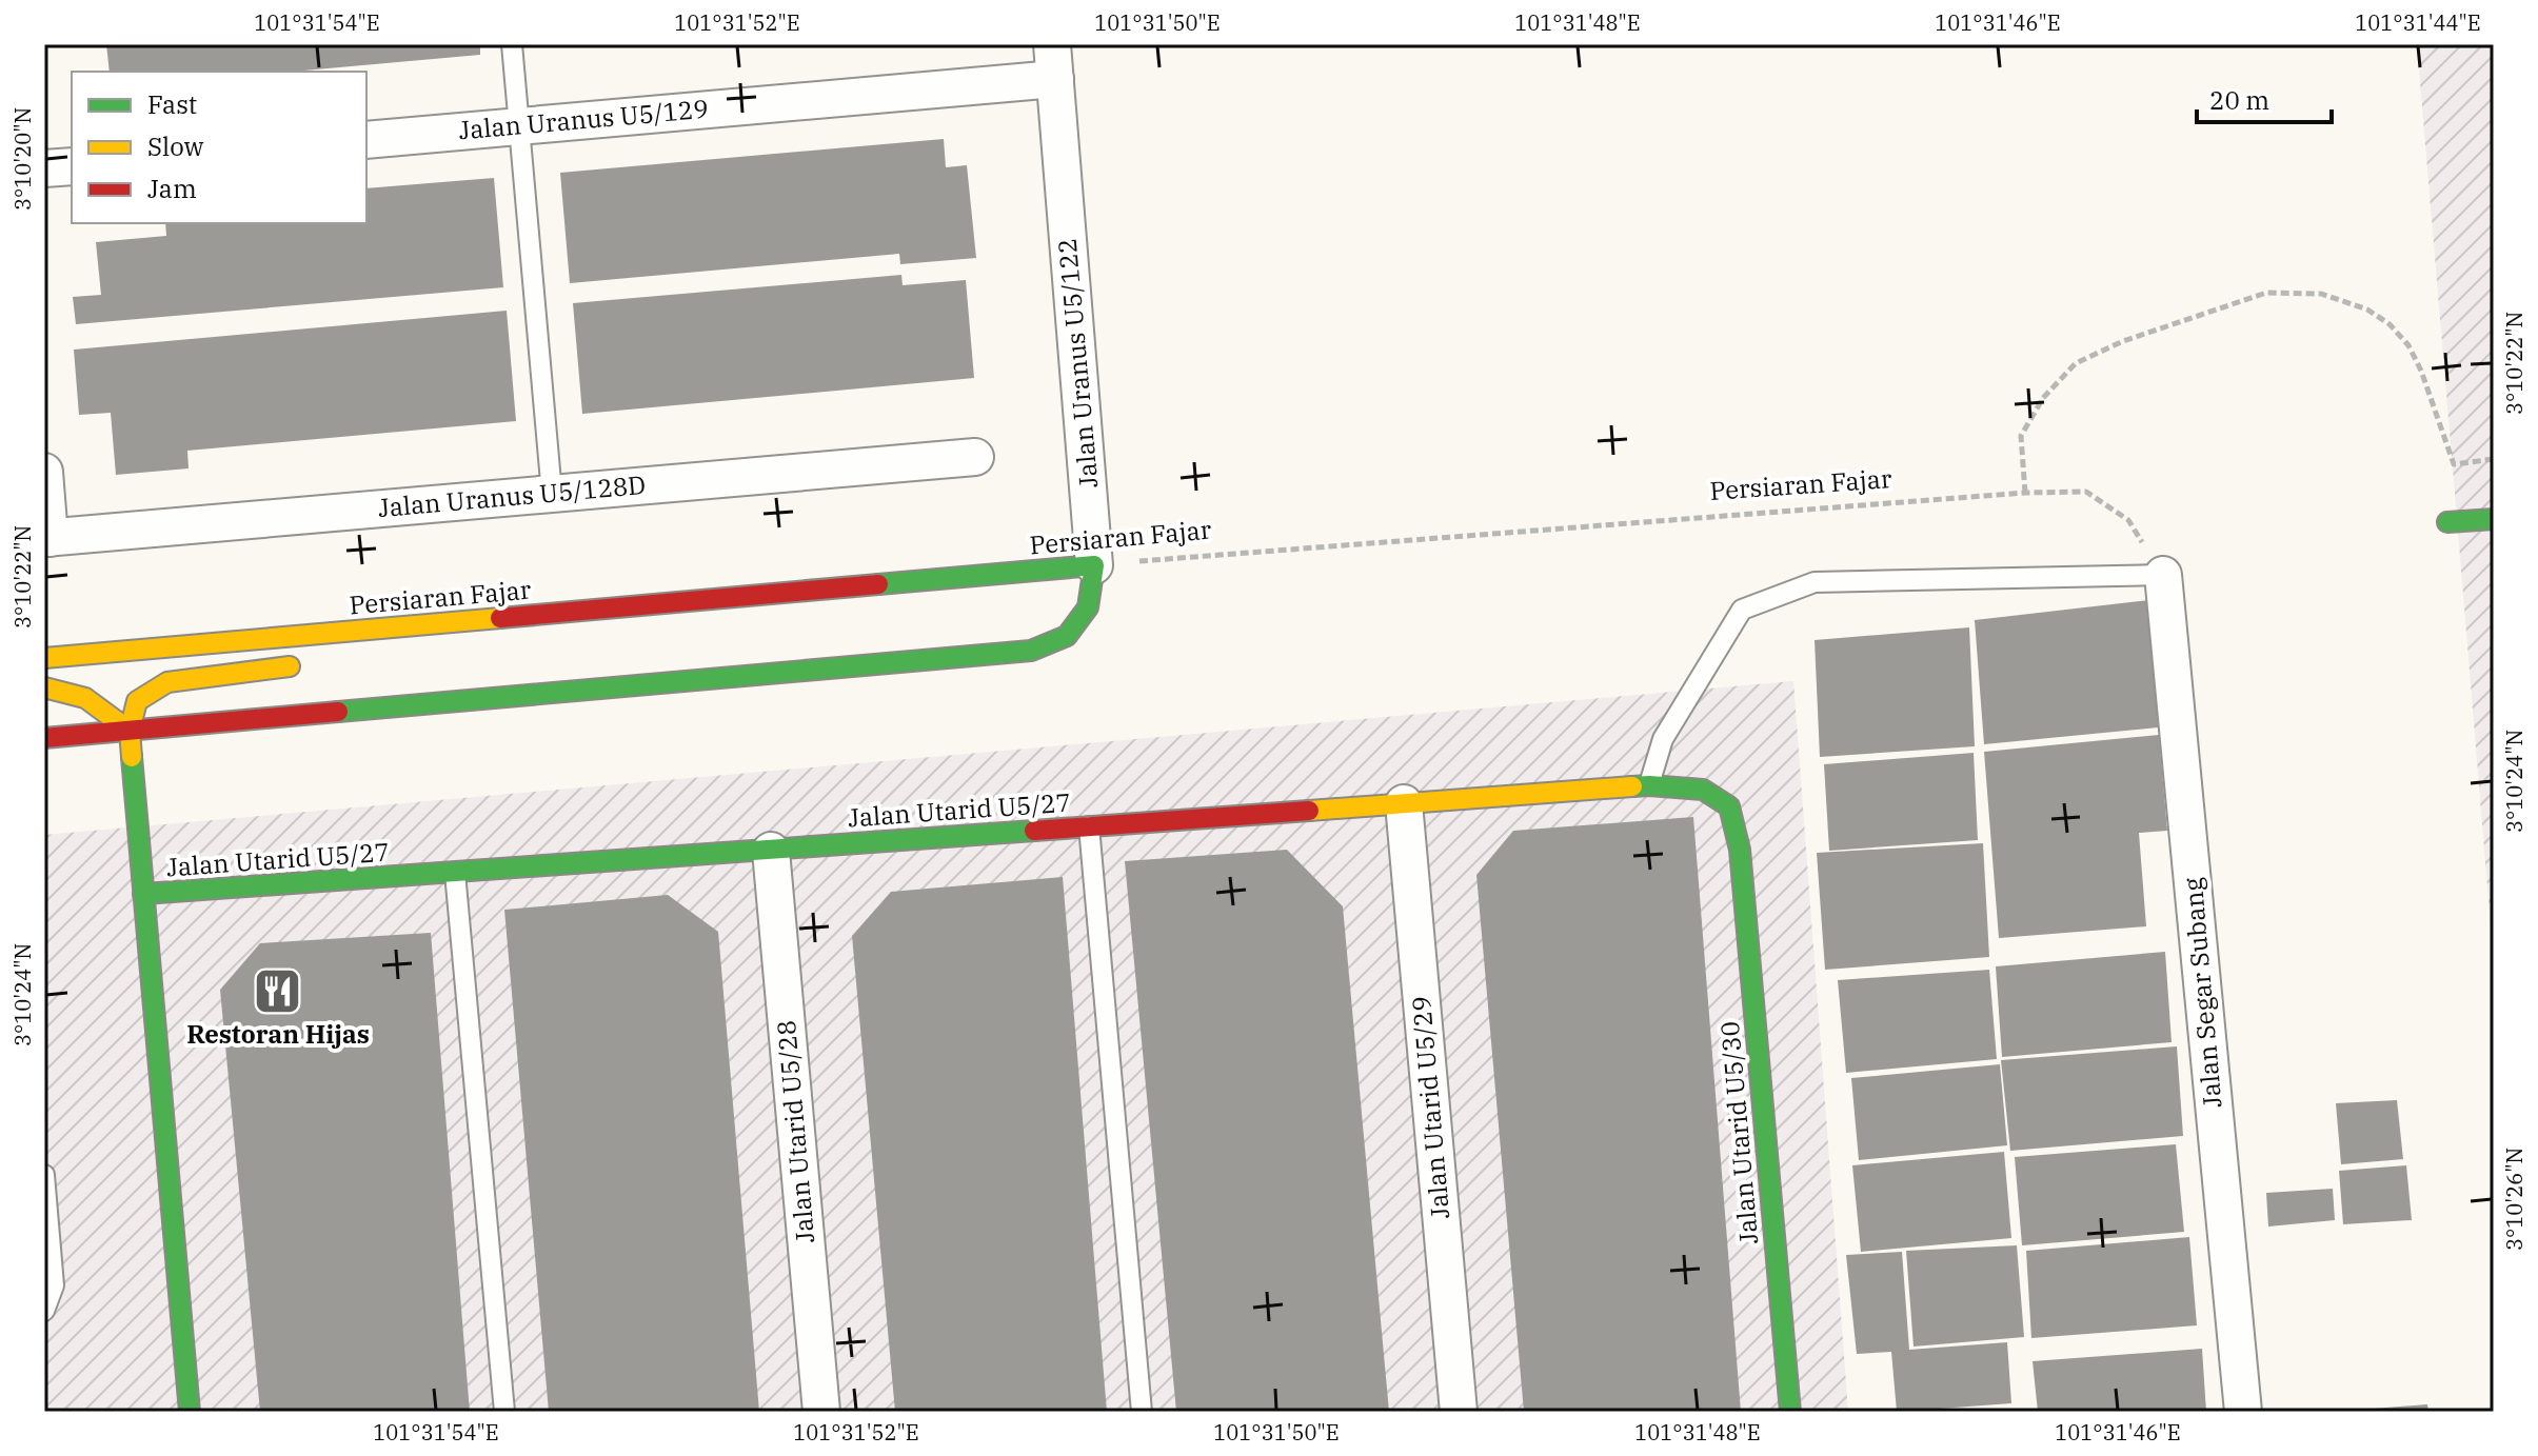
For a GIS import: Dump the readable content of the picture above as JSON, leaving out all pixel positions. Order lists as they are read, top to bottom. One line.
{"streets":{"street":["Jalan Uranus U5/129","Jalan Uranus U5/122","Persiaran Fajar","Jalan Uranus U5/128D","Jalan Utarid U5/27","Jalan Segar Subang","Jalan Utarid U5/29","Jalan Utarid U5/28","Jalan Utarid U5/30"]},"crossings":[["Jalan Uranus U5/129","Jalan Uranus U5/122"],["Jalan Uranus U5/122","Persiaran Fajar"],["Jalan Uranus U5/122","Jalan Utarid U5/27"],["Persiaran Fajar","Jalan Segar Subang"],["Jalan Utarid U5/27","Jalan Utarid U5/29"],["Jalan Utarid U5/27","Jalan Utarid U5/28"],["Jalan Utarid U5/27","Jalan Utarid U5/30"]],"places":{"restaurant":["Restoran Hijas"]},"legend":["Fast","Slow","Jam"],"scale_bar":"20 m","coordinates":["101°31'54\"E","101°31'52\"E","101°31'50\"E","101°31'48\"E","101°31'46\"E","101°31'44\"E","3°10'20\"N","3°10'22\"N","3°10'24\"N","3°10'26\"N"]}
